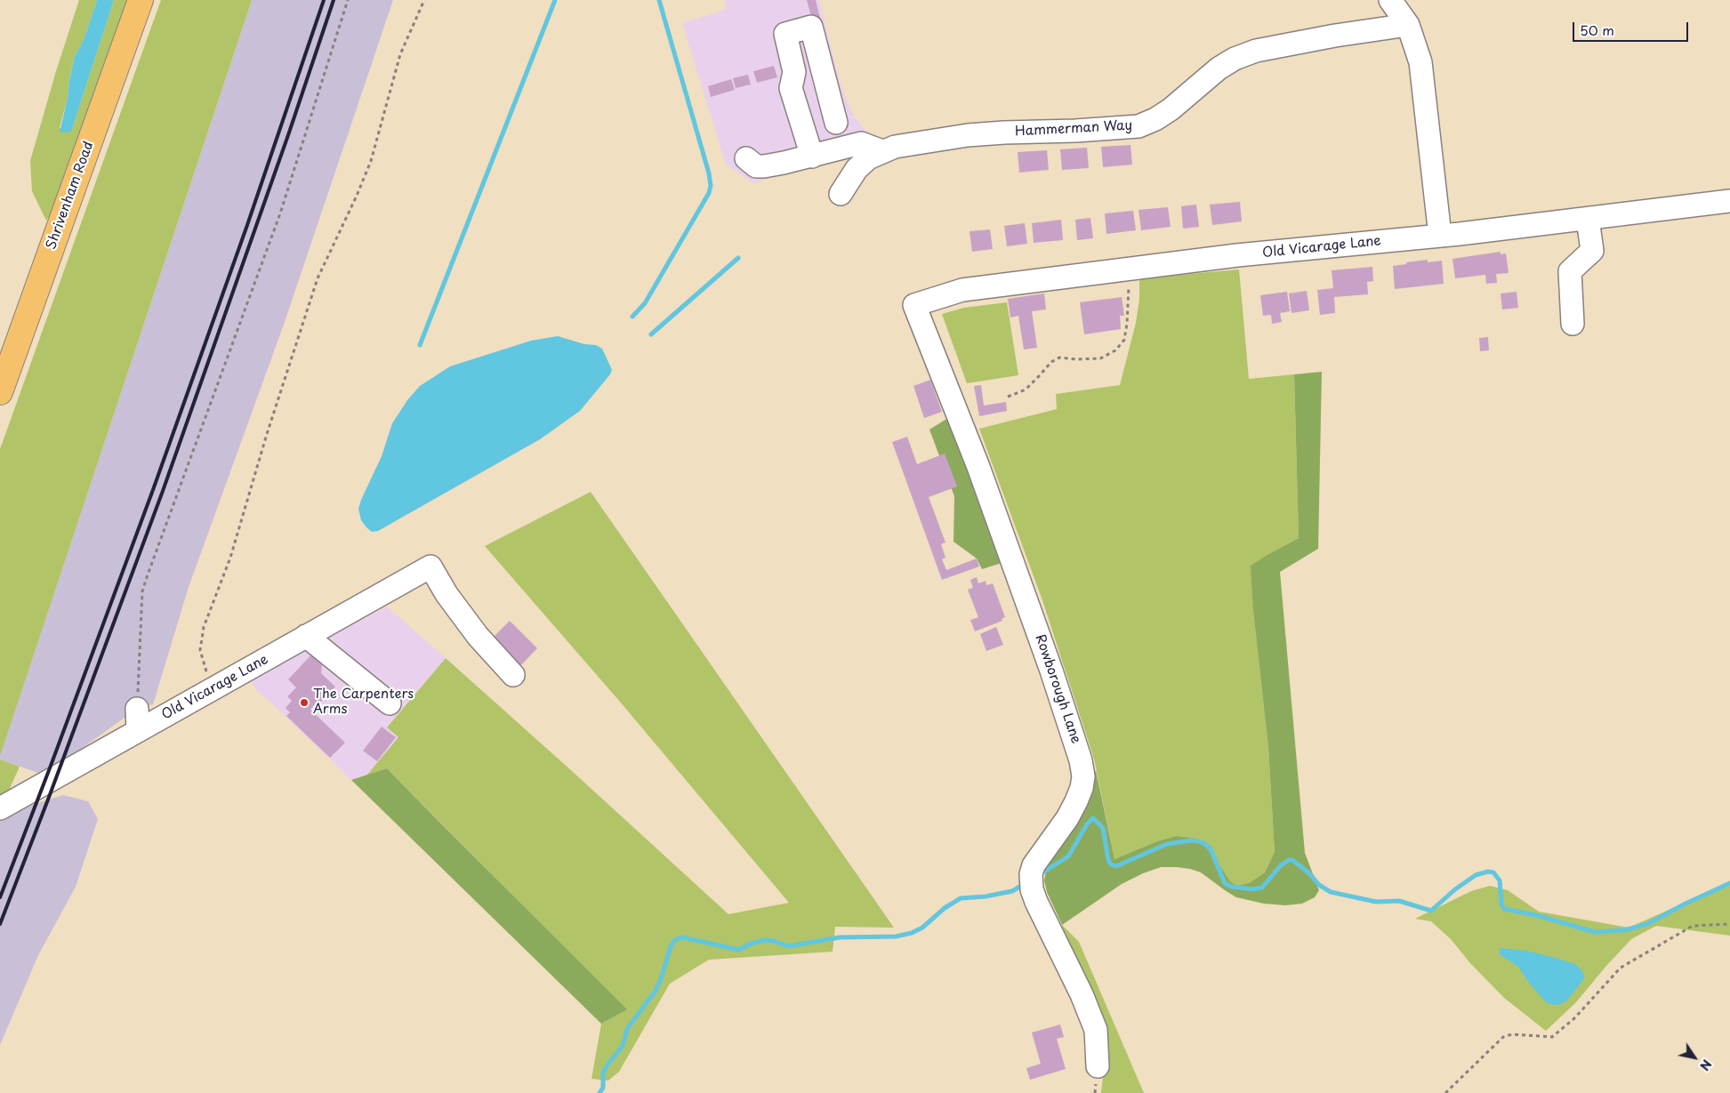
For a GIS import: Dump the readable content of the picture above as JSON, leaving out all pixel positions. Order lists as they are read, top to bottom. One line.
{"streets":{"highway":["Shrivenham Road"],"street":["Hammerman Way","Old Vicarage Lane","Rowborough Lane"]},"crossings":[["Old Vicarage Lane","Rowborough Lane"]],"places":["The Carpenters Arms"],"scale_bar":"50 m","north":"bottom right"}
